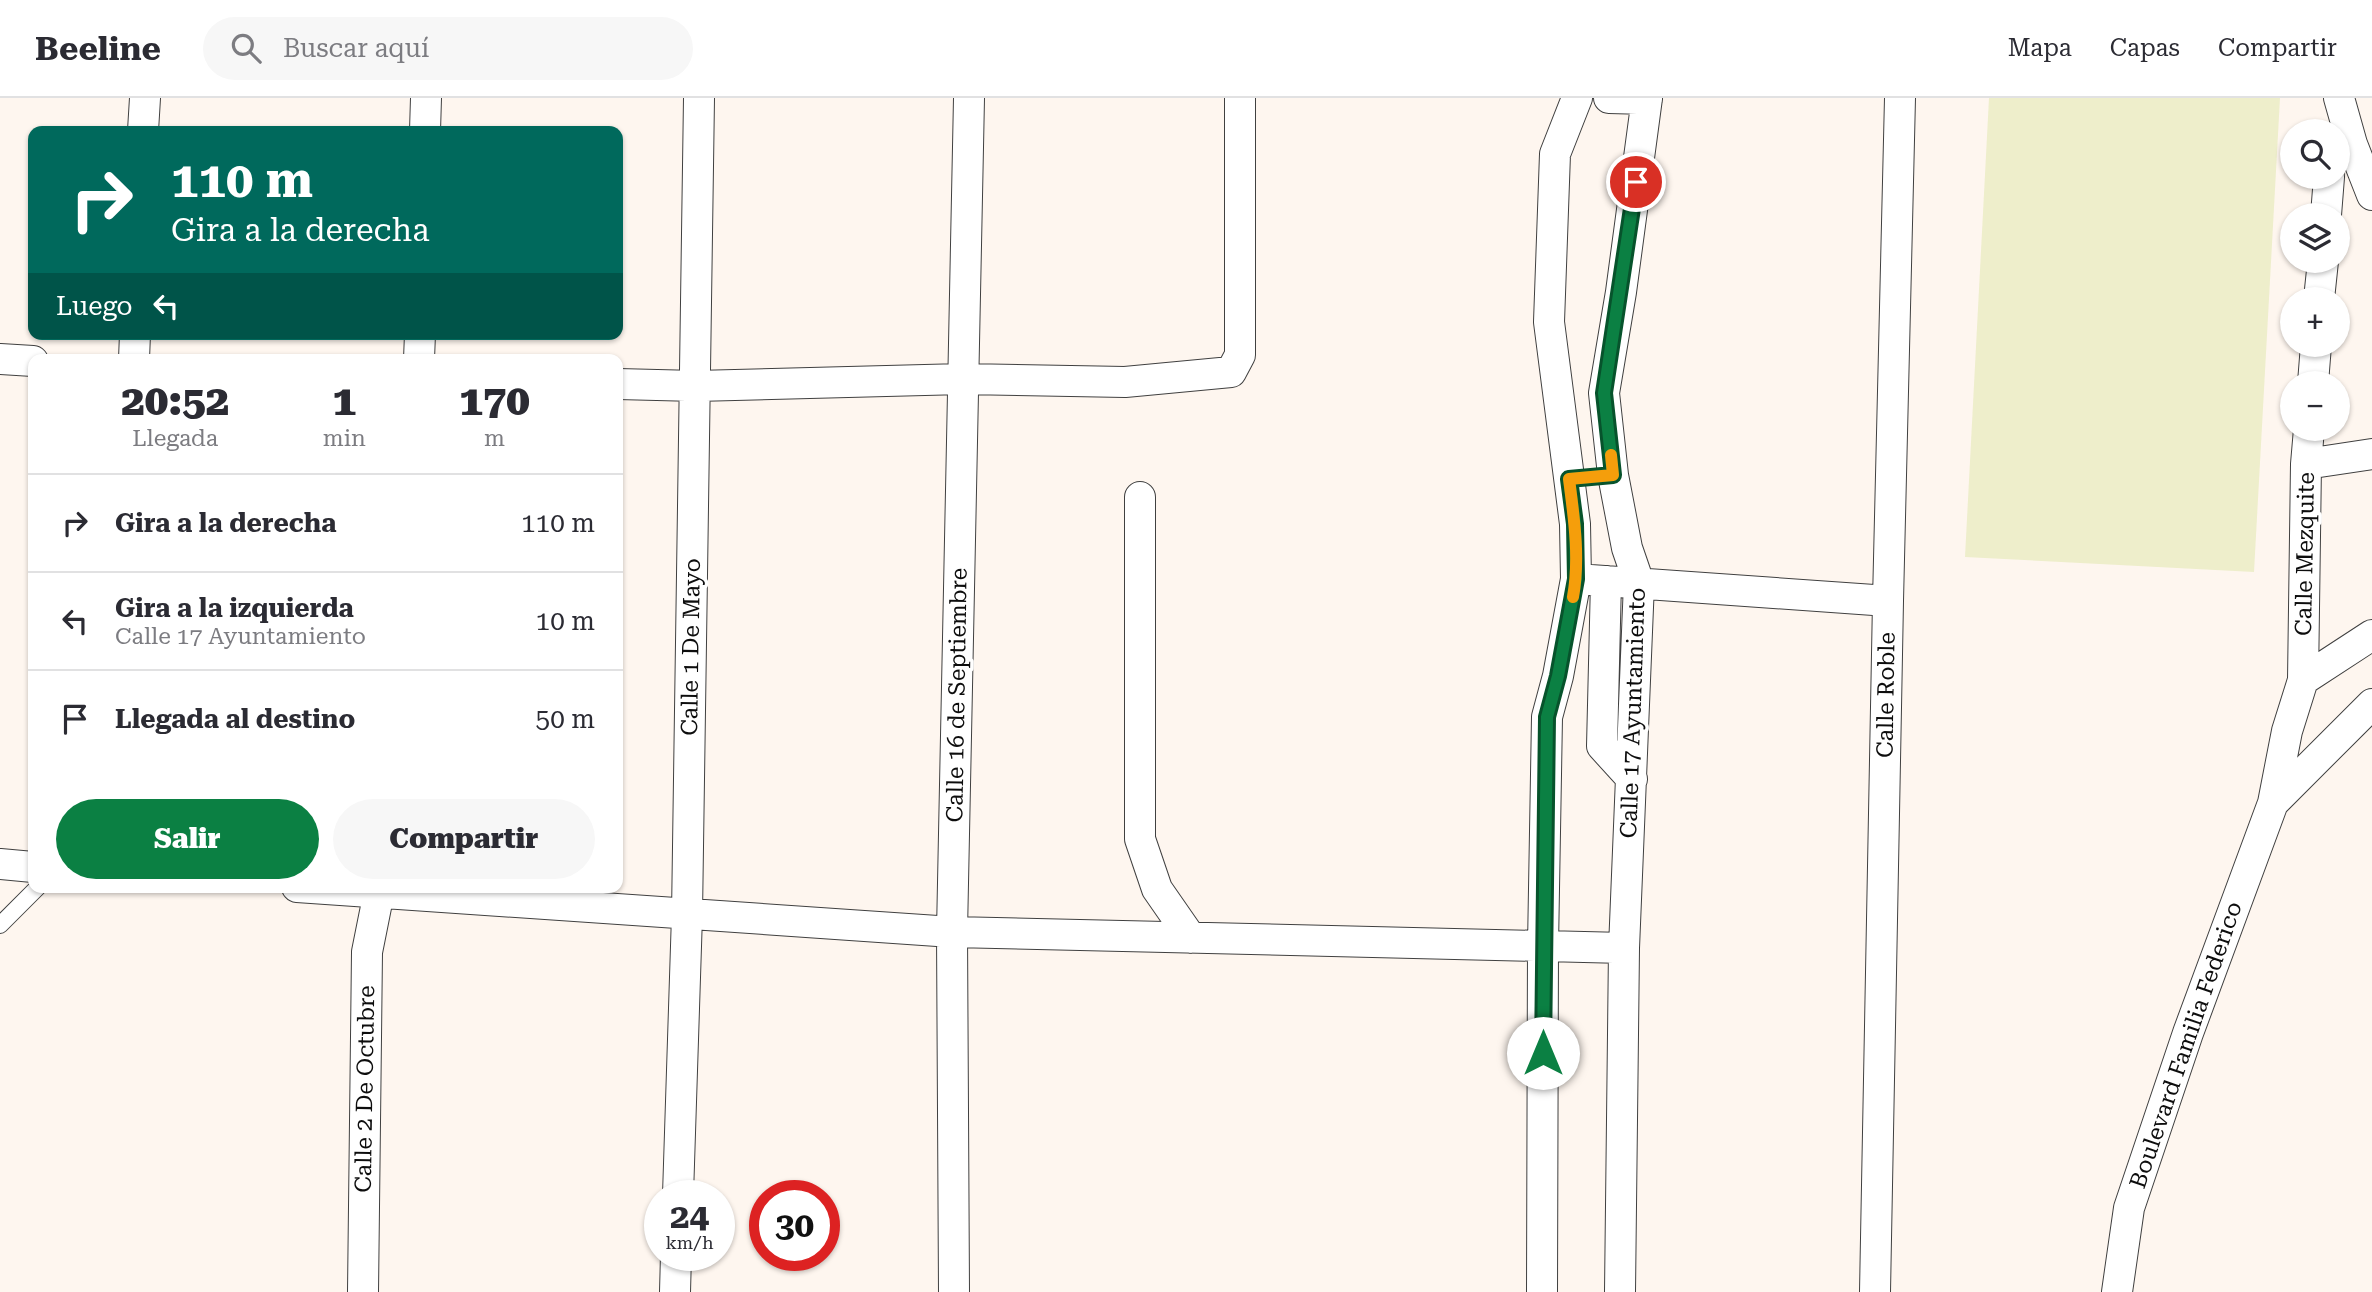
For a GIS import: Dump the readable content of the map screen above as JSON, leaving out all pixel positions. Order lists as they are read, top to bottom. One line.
{"streets":{"street":["Calle Mezquite","Calle 1 De Mayo","Calle 16 de Septiembre","Calle Roble","Calle 17 Ayuntamiento","Boulevard Familia Federico","Calle 2 De Octubre"]},"crossings":[["Calle Mezquite","Boulevard Familia Federico"]],"page":{"header":"Beeline","search":"Buscar aquí","nav":["Mapa","Capas","Compartir"],"map_buttons":["+","−"],"turn":["110 m","Gira a la derecha"],"then":"Luego","eta":["20:52","Llegada","1","min","170","m"],"list":[{"name":"Gira a la derecha","value":"110 m"},{"name":"Gira a la izquierda","note":"Calle 17 Ayuntamiento","value":"10 m"},{"name":"Llegada al destino","value":"50 m"}],"buttons":["Salir","Compartir"],"speed":"24 km/h","limit":"30"}}
